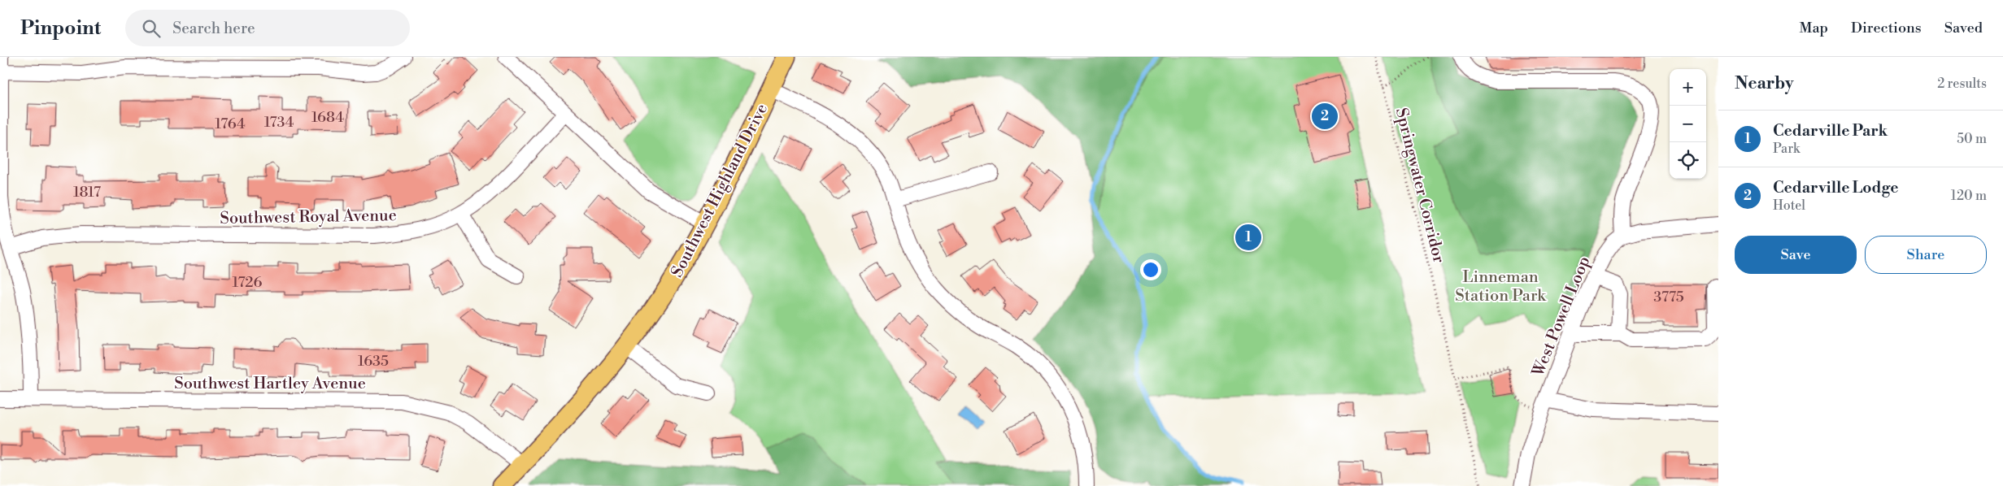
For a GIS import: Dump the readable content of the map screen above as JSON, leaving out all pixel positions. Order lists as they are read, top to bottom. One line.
{"streets":{"main road":["Southwest Highland Drive"],"street":["Southwest Royal Avenue","West Powell Loop","Southwest Hartley Avenue"],"path":["Springwater Corridor"]},"crossings":[["Southwest Highland Drive","Southwest Hartley Avenue"]],"parks":["Linneman Station Park"],"house_numbers":["1684","1734","1764","1817","1726","3775","1635"],"page":{"header":"Pinpoint","search":"Search here","nav":["Map","Directions","Saved"],"heading":["Nearby","2 results"],"map_buttons":["+","−"],"pins":["2","1"],"list":[{"mark":"1","name":"Cedarville Park","note":"Park","value":"50 m"},{"mark":"2","name":"Cedarville Lodge","note":"Hotel","value":"120 m"}],"buttons":["Save","Share"]}}
